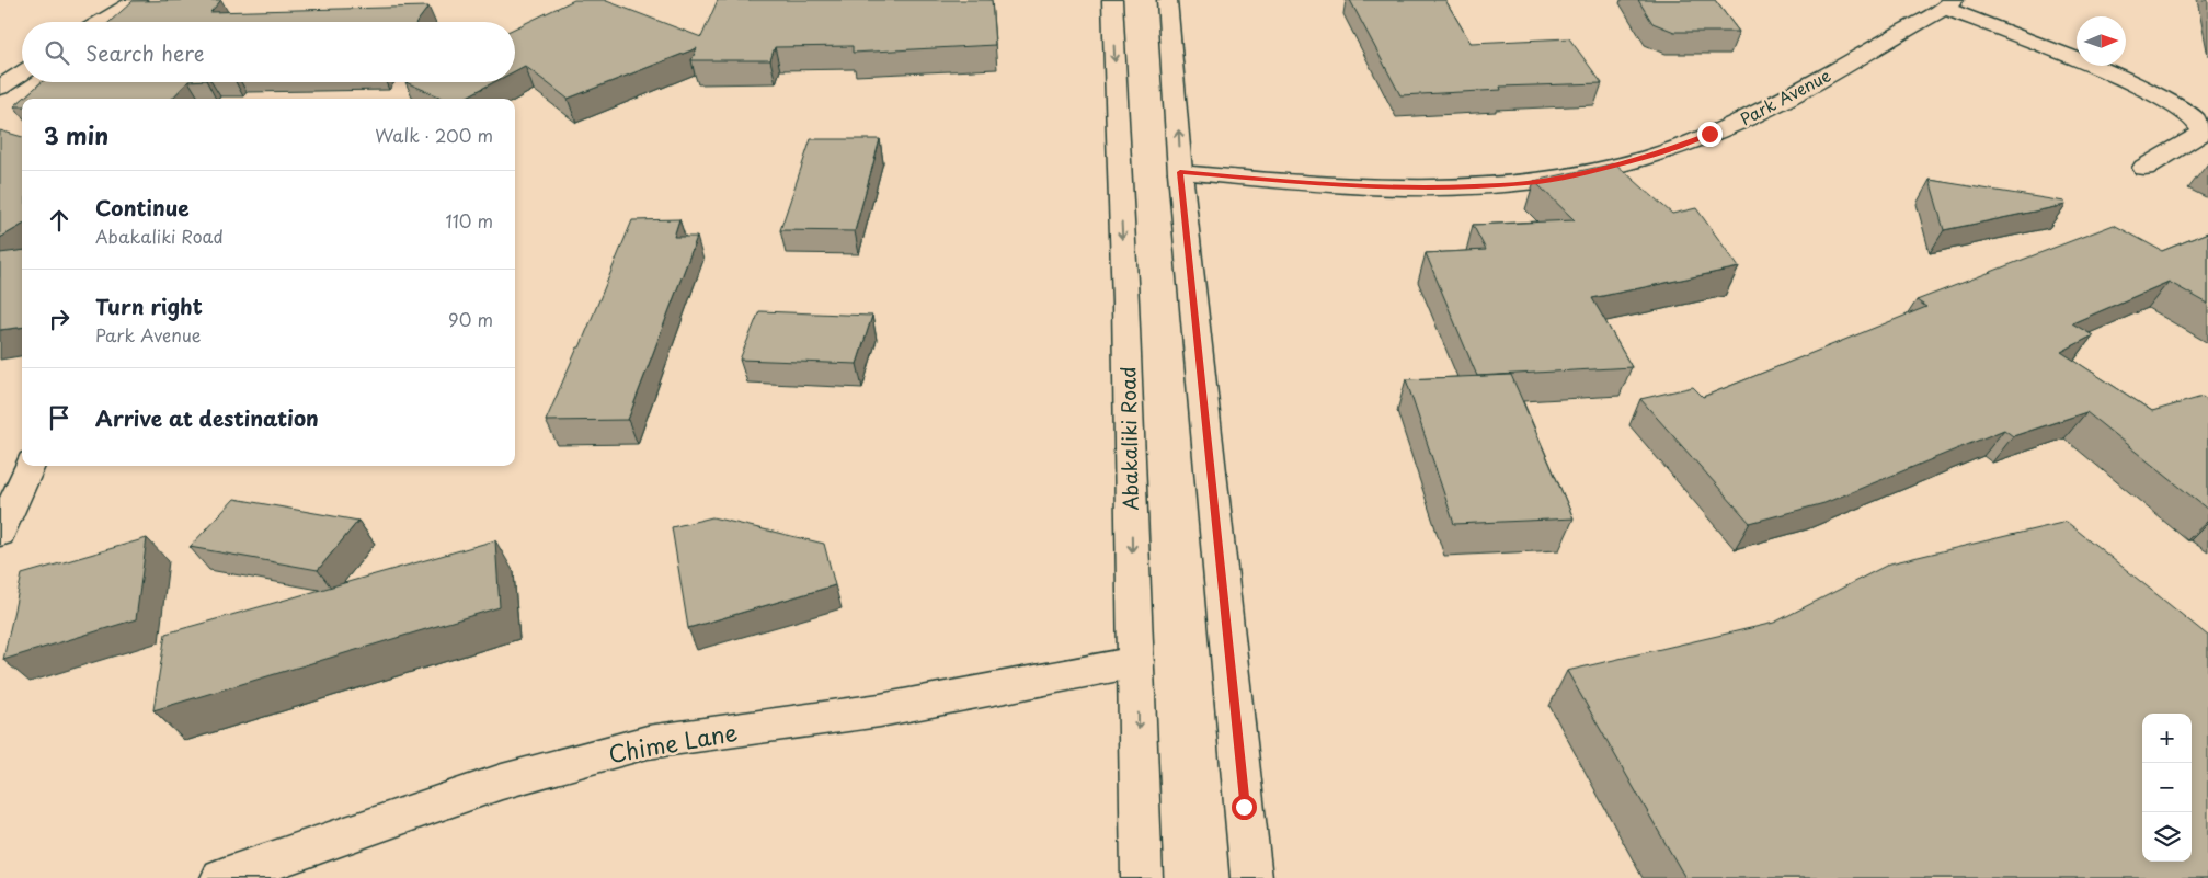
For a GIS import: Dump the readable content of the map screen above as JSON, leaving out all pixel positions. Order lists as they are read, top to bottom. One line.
{"streets":{"street":["Park Avenue","Abakaliki Road","Chime Lane"]},"crossings":[["Abakaliki Road","Chime Lane"]],"north":"right","page":{"search":"Search here","heading":["3 min","Walk · 200 m"],"list":[["Continue","Abakaliki Road","110 m"],["Turn right","Park Avenue","90 m"],"Arrive at destination"],"map_buttons":["+","−"]}}
